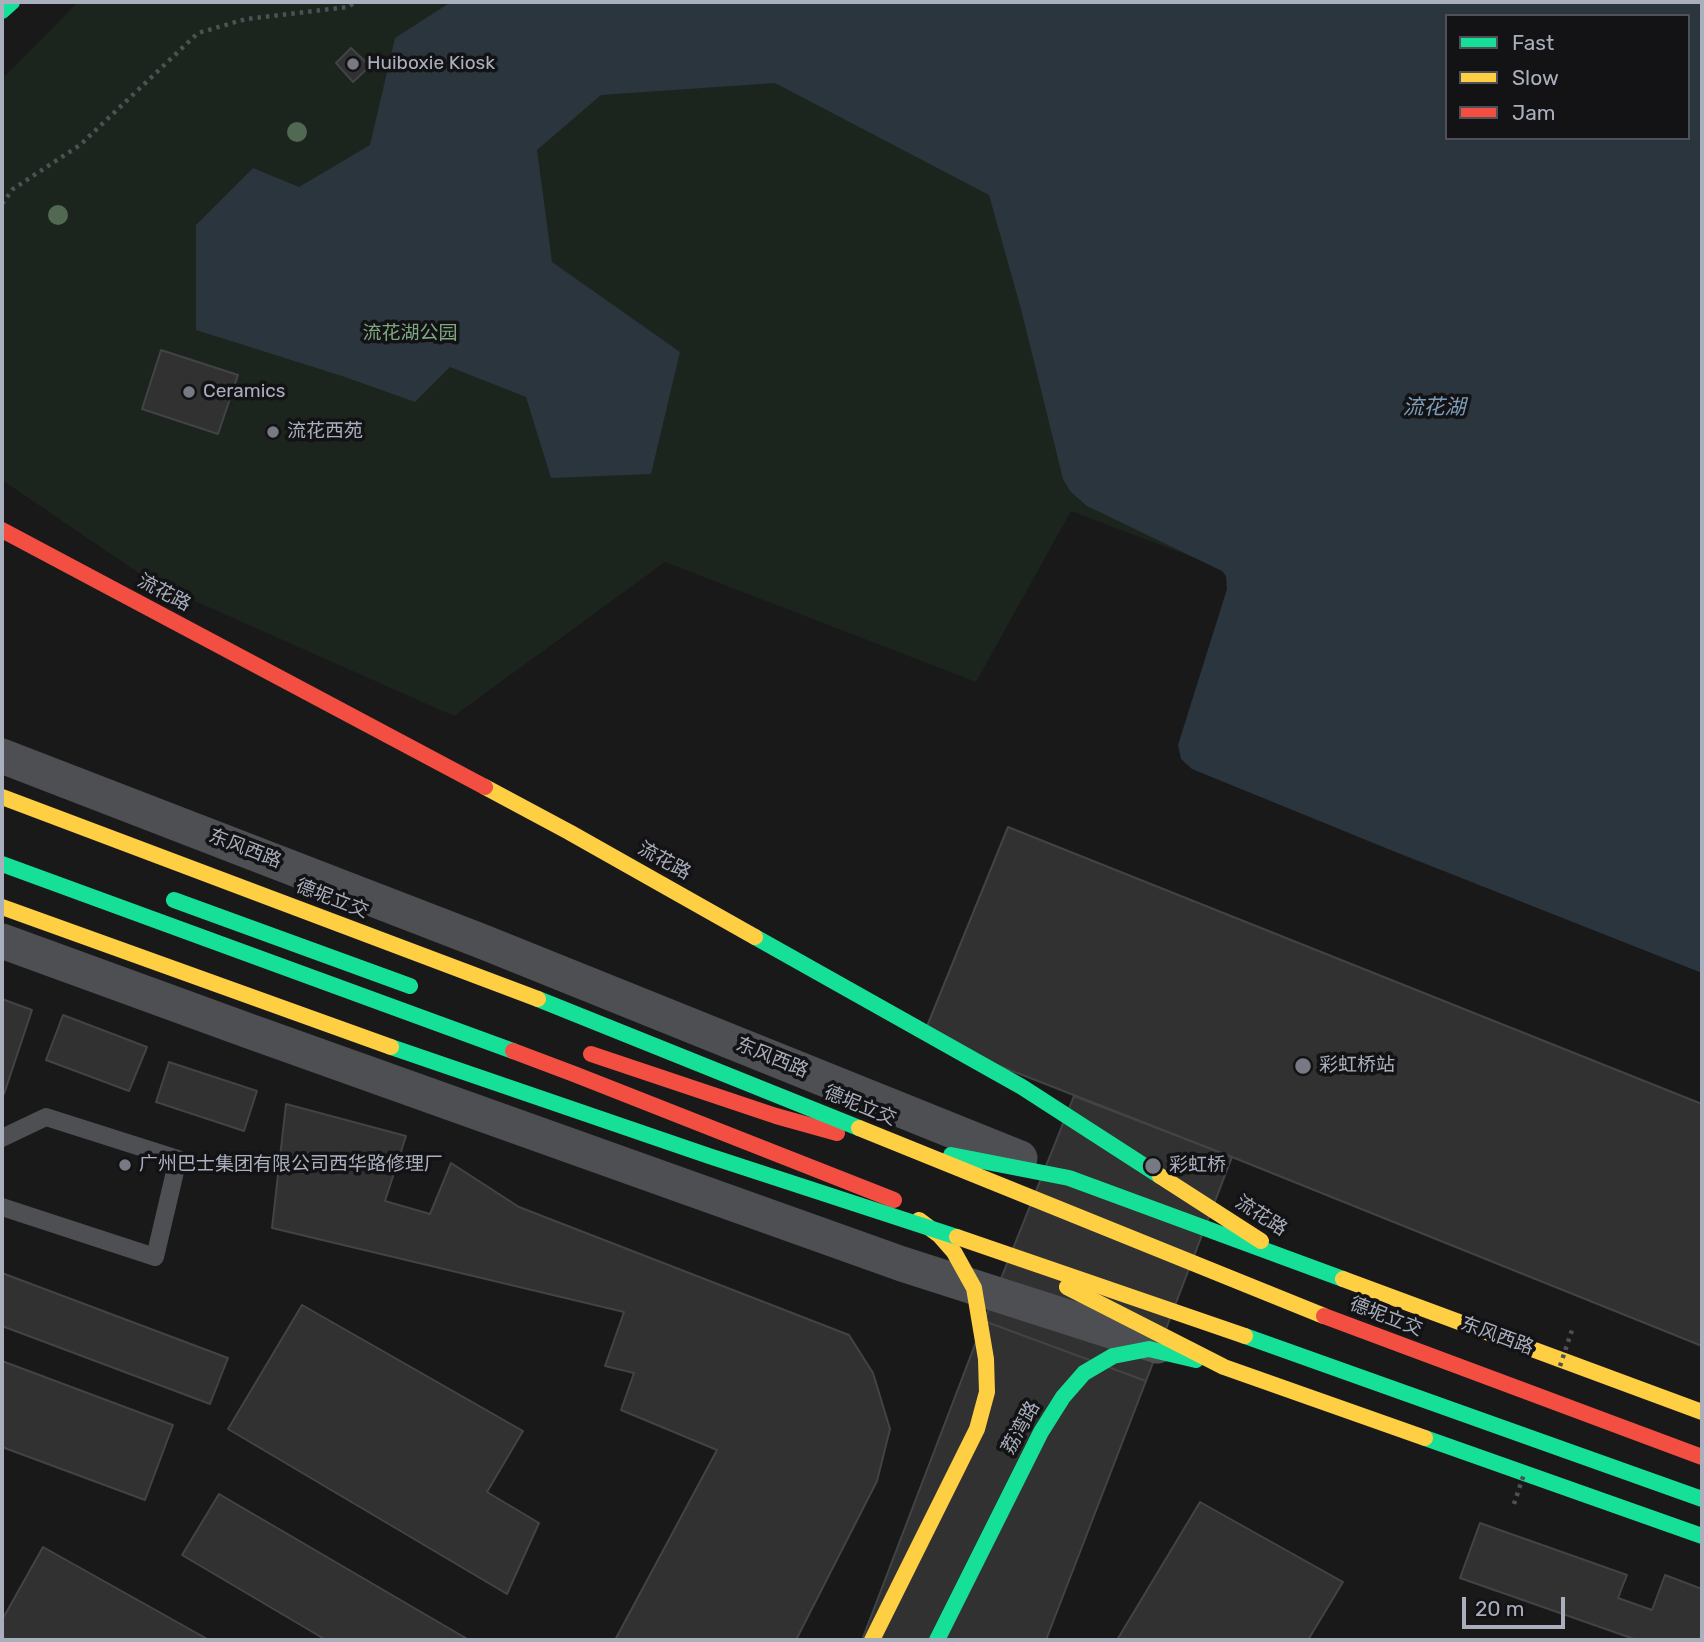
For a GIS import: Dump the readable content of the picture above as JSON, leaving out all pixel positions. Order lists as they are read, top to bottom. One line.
{"streets":{"main road":["流花路","东风西路","德坭立交","荔湾路"]},"crossings":[["流花路","东风西路"]],"water":["流花湖"],"parks":["流花湖公园"],"places":["Huiboxie Kiosk","Ceramics","流花西苑","彩虹桥站","广州巴士集团有限公司西华路修理厂","彩虹桥"],"legend":["Fast","Slow","Jam"],"scale_bar":"20 m"}
